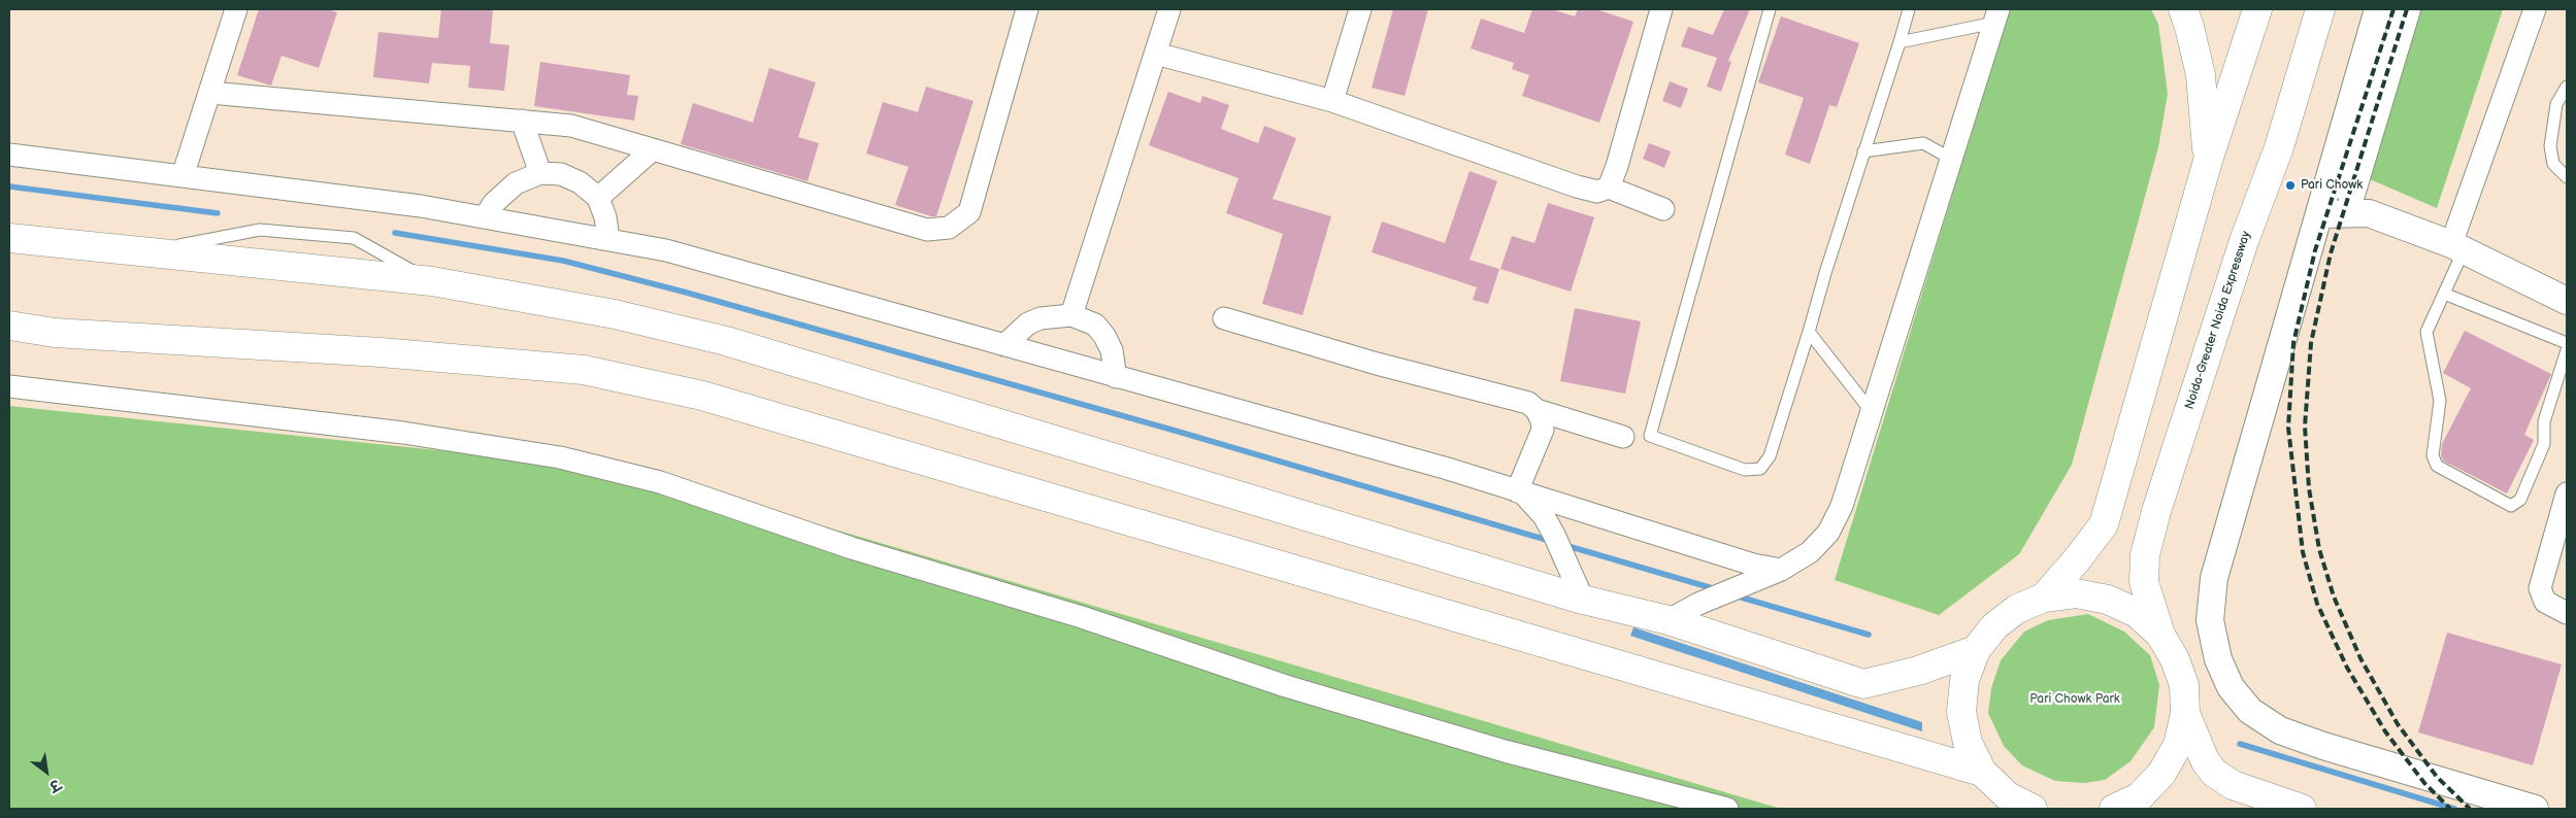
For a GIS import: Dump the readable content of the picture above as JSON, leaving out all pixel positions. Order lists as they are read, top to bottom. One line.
{"streets":{"main road":["Noida-Greater Noida Expressway"]},"parks":["Pari Chowk Park"],"places":["Pari Chowk"],"north":"bottom right"}
